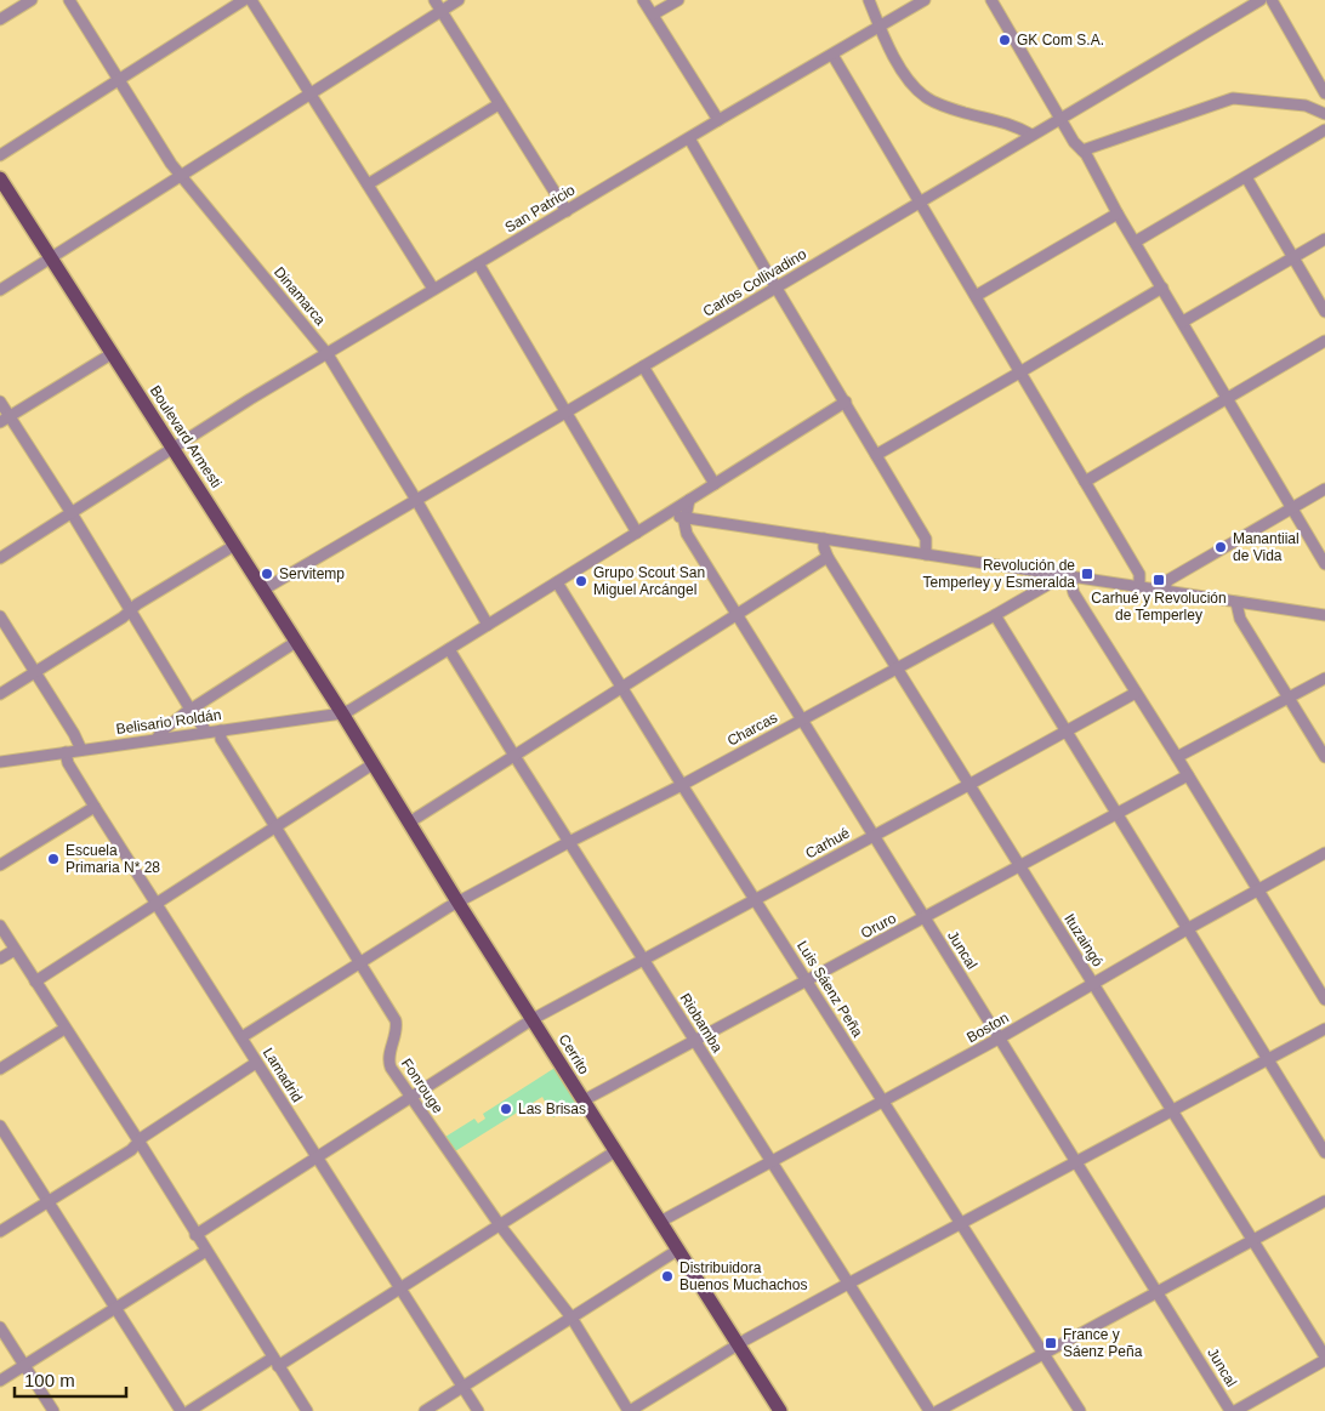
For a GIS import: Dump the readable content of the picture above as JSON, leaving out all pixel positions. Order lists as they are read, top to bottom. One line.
{"streets":{"main road":["Boulevard Armesti","Cerrito"],"street":["San Patricio","Carlos Collivadino","Dinamarca","Belisario Roldán","Charcas","Carhué","Oruro","Ituzaingó","Juncal","Luis Sáenz Peña","Riobamba","Boston","Lamadrid","Fonrouge"]},"crossings":[["San Patricio","Dinamarca"],["San Patricio","Boulevard Armesti"],["Carlos Collivadino","Dinamarca"],["Carlos Collivadino","Boulevard Armesti"],["Boulevard Armesti","Belisario Roldán"],["Boulevard Armesti","Cerrito"],["Belisario Roldán","Cerrito"],["Belisario Roldán","Lamadrid"],["Belisario Roldán","Fonrouge"],["Charcas","Ituzaingó"],["Charcas","Juncal"],["Charcas","Luis Sáenz Peña"],["Charcas","Riobamba"],["Charcas","Cerrito"],["Charcas","Lamadrid"],["Charcas","Fonrouge"],["Carhué","Ituzaingó"],["Carhué","Juncal"],["Carhué","Luis Sáenz Peña"],["Carhué","Riobamba"],["Carhué","Cerrito"],["Carhué","Lamadrid"],["Carhué","Fonrouge"],["Oruro","Ituzaingó"],["Oruro","Juncal"],["Oruro","Luis Sáenz Peña"],["Oruro","Riobamba"],["Oruro","Cerrito"],["Ituzaingó","Boston"],["Juncal","Boston"],["Luis Sáenz Peña","Boston"],["Riobamba","Boston"],["Boston","Cerrito"]],"places":{"other":["GK Com S.A.","Manantiial de Vida","Servitemp","Grupo Scout San Miguel Arcángel","Escuela Primaria N* 28","Las Brisas","Distribuidora Buenos Muchachos"],"transit":["Revolución de Temperley y Esmeralda","Carhué y Revolución de Temperley","France y Sáenz Peña"]},"scale_bar":"100 m"}
